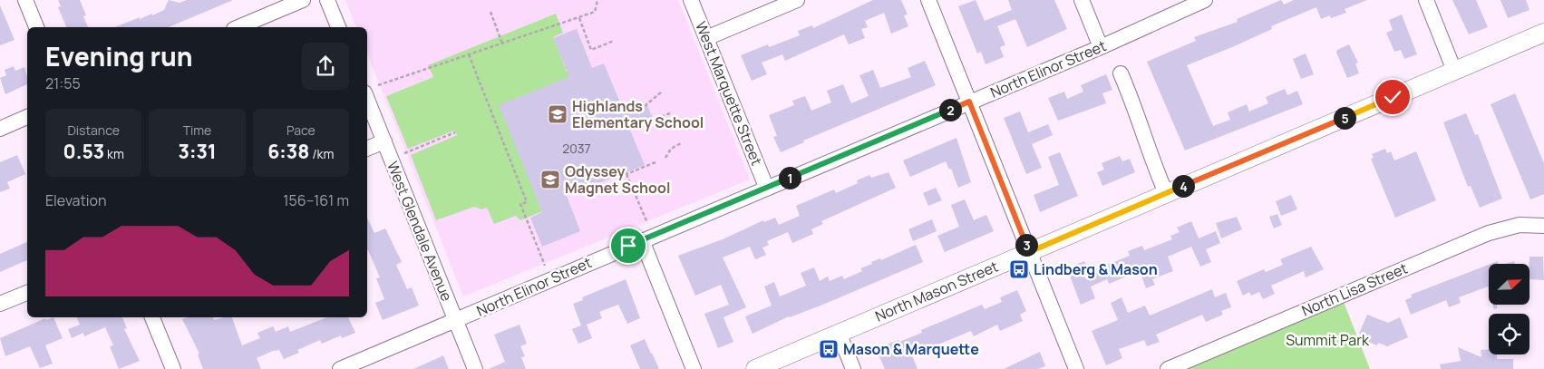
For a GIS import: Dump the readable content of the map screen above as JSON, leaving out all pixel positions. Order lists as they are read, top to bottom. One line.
{"streets":{"main road":["North Mason Street"],"street":["North Elinor Street","West Marquette Street","West Glendale Avenue","North Lisa Street"]},"crossings":[["North Elinor Street","West Marquette Street"],["North Elinor Street","West Glendale Avenue"]],"parks":["Summit Park"],"places":{"school or university":["Highlands Elementary School","Odyssey Magnet School"],"bus stop":["Lindberg & Mason","Mason & Marquette"]},"house_numbers":["2037"],"north":"top right","page":{"heading":["Evening run","21:55"],"pins":["2","5","1","4","3"],"stats":[["Distance","0.53 km"],["Time","3:31"],["Pace","6:38 /km"]],"chart":["Elevation","156–161 m"]}}
